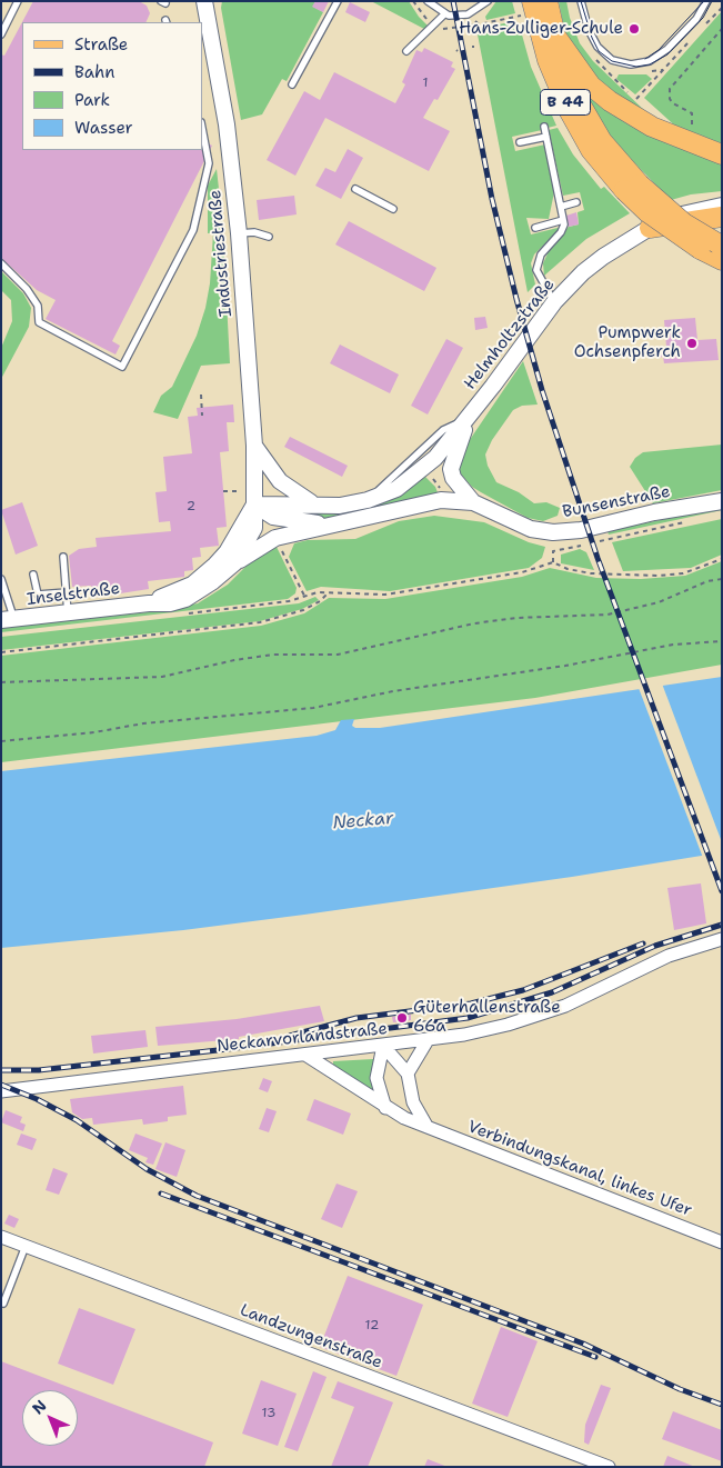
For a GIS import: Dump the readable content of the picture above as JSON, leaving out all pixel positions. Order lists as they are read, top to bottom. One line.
{"streets":{"main road":["B 44"],"street":["Industriestraße","Helmholtzstraße","Bunsenstraße","Inselstraße","Neckarvorlandstraße","Verbindungskanal, linkes Ufer","Landzungenstraße"]},"crossings":[["Industriestraße","Helmholtzstraße"],["Industriestraße","Bunsenstraße"],["Industriestraße","Inselstraße"],["Helmholtzstraße","Bunsenstraße"],["Helmholtzstraße","Inselstraße"],["Bunsenstraße","Inselstraße"],["Neckarvorlandstraße","Verbindungskanal, linkes Ufer"]],"water":["Neckar"],"places":["Hans-Zulliger-Schule","Pumpwerk Ochsenpferch","Güterhallenstraße 66a"],"house_numbers":["1","2","12","13"],"legend":["Straße","Bahn","Park","Wasser"],"north":"top left"}
